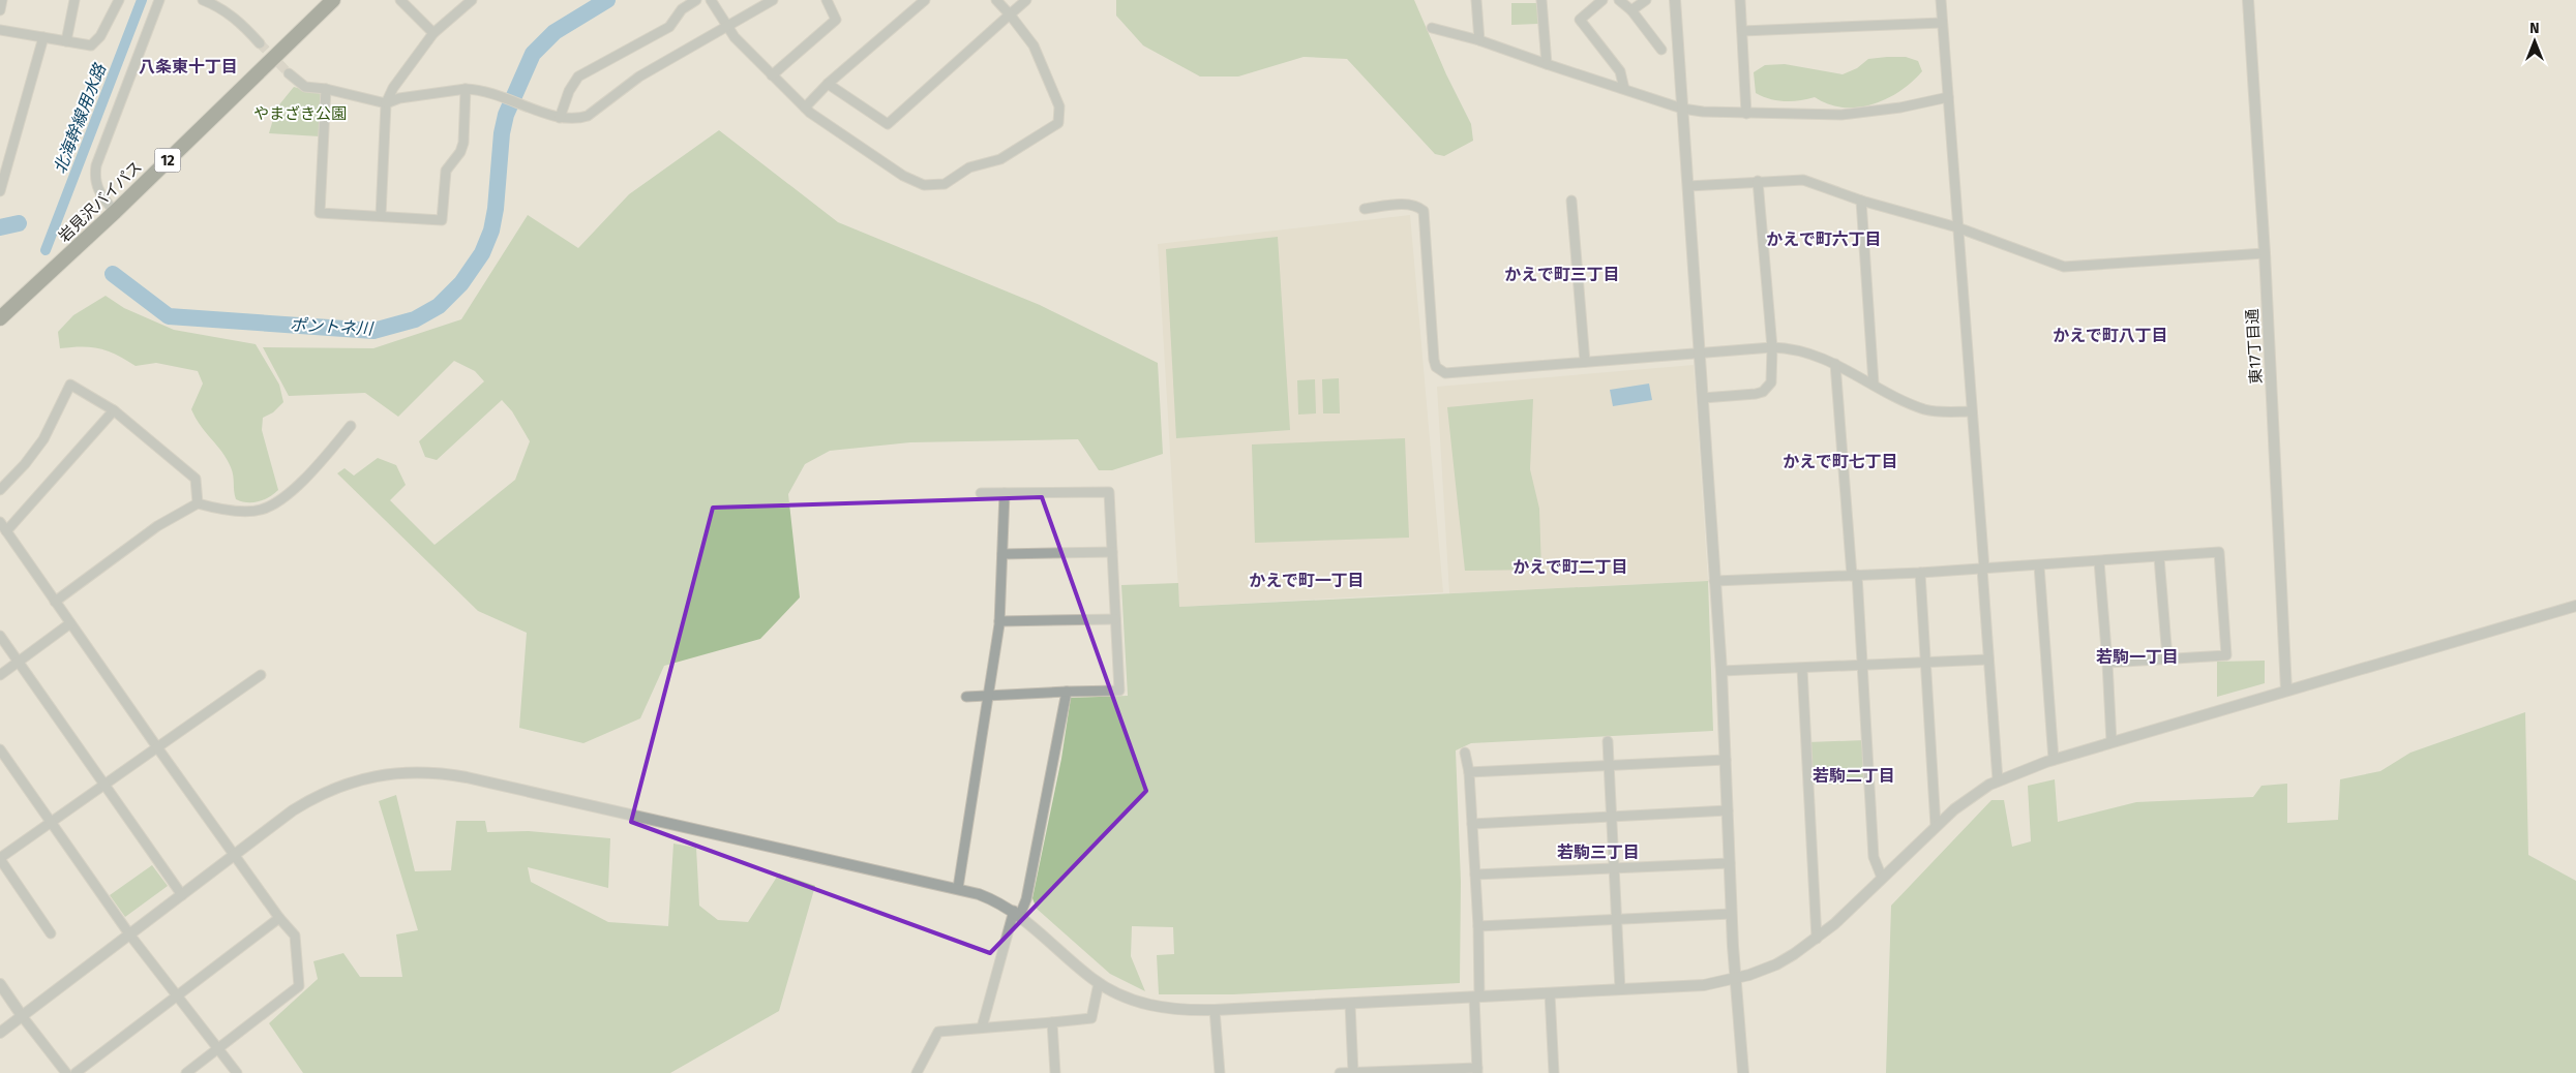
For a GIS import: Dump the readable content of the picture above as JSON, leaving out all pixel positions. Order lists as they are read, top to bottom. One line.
{"streets":{"highway":["12","岩見沢バイパス"],"street":["東17丁目通"]},"districts":["八条東十丁目","かえで町六丁目","かえで町三丁目","かえで町八丁目","かえで町七丁目","かえで町二丁目","かえで町一丁目","若駒一丁目","若駒二丁目","若駒三丁目"],"water":["北海幹線用水路","ポントネ川"],"parks":["やまざき公園"],"north":"top"}
